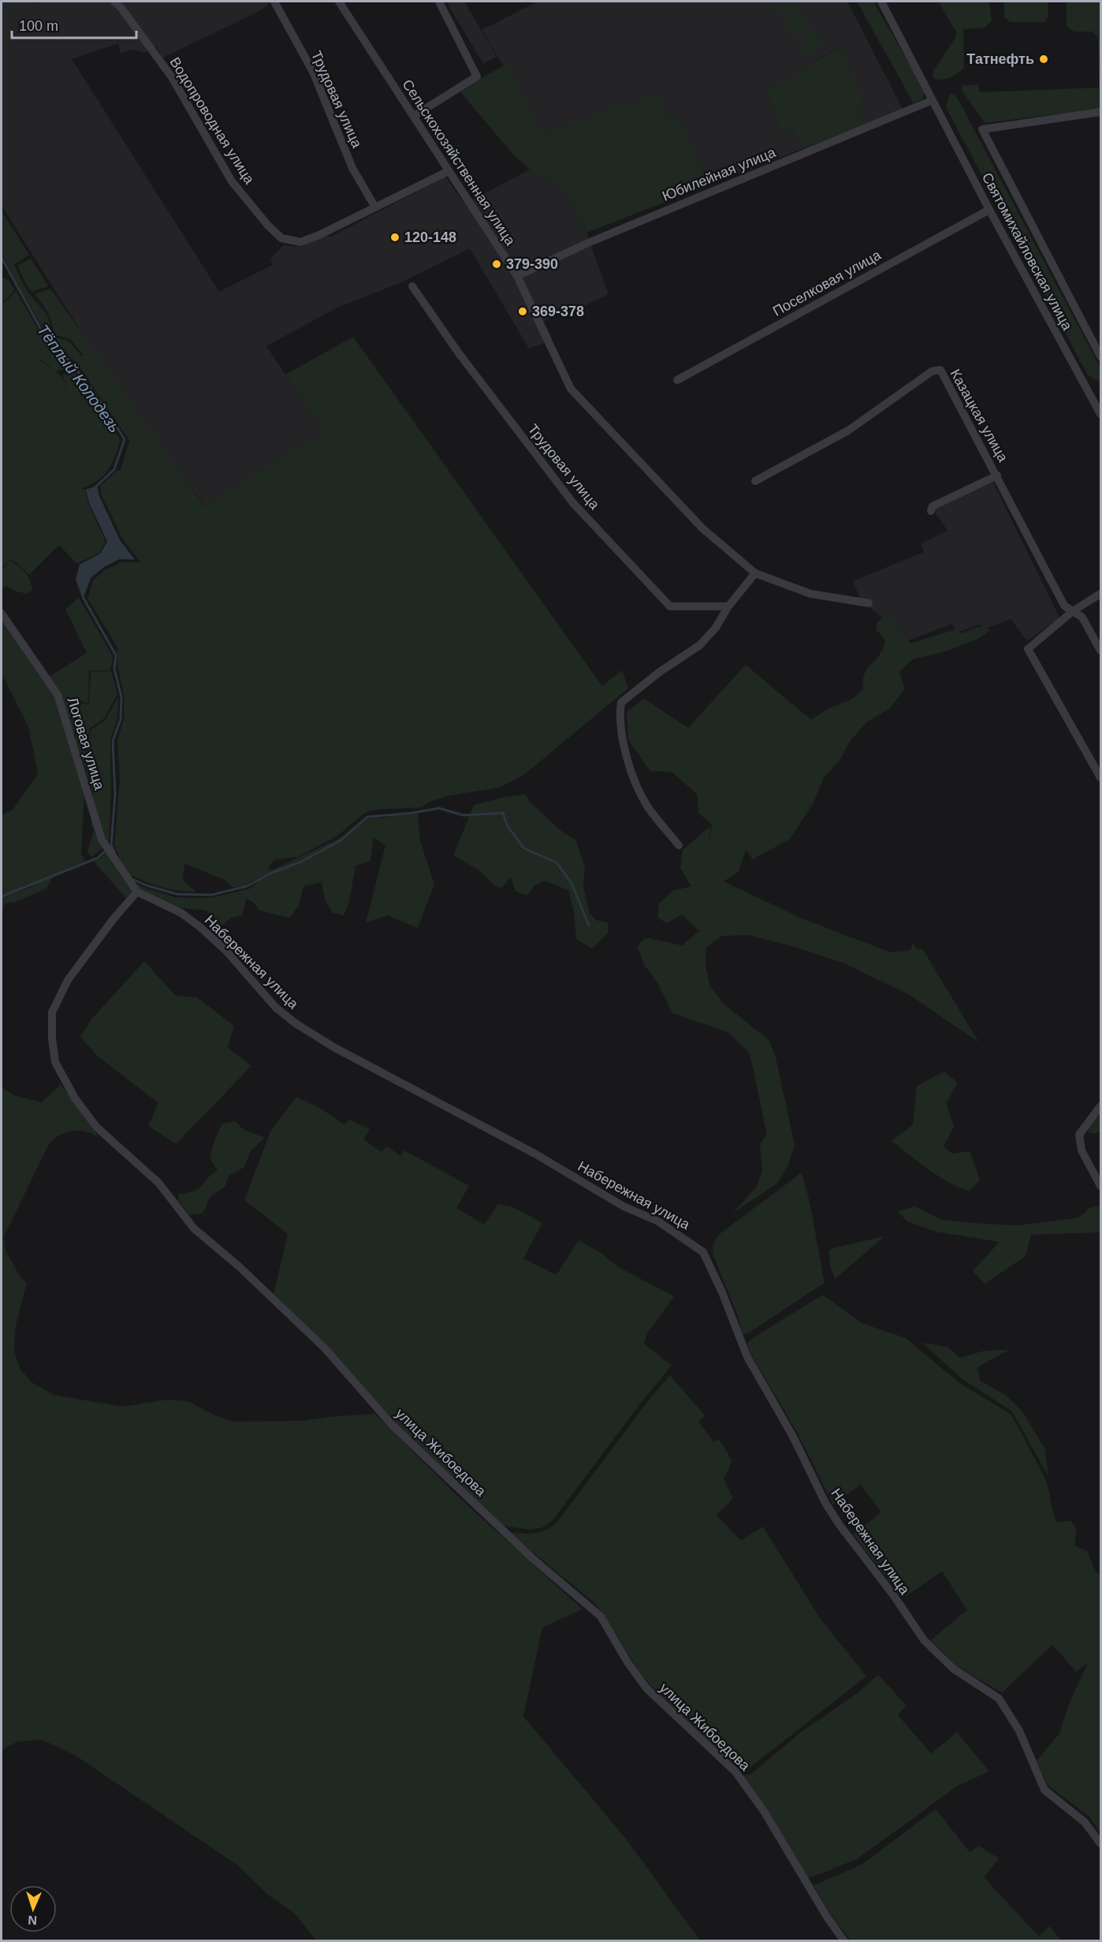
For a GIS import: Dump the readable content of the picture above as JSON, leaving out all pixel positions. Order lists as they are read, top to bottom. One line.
{"streets":{"street":["Трудовая улица","Водопроводная улица","Сельскохозяйственная улица","Юбилейная улица","Святомихайловская улица","Поселковая улица","Казацкая улица","Логовая улица","Набережная улица","улица Жибоедова"]},"crossings":[["Трудовая улица","Водопроводная улица"],["Водопроводная улица","Сельскохозяйственная улица"],["Сельскохозяйственная улица","Юбилейная улица"],["Юбилейная улица","Святомихайловская улица"],["Святомихайловская улица","Поселковая улица"],["Логовая улица","Набережная улица"],["Логовая улица","улица Жибоедова"],["Набережная улица","улица Жибоедова"]],"water":["Тёплый Колодезь"],"places":["Татнефть","120-148","379-390","369-378"],"scale_bar":"100 m","north":"bottom"}
